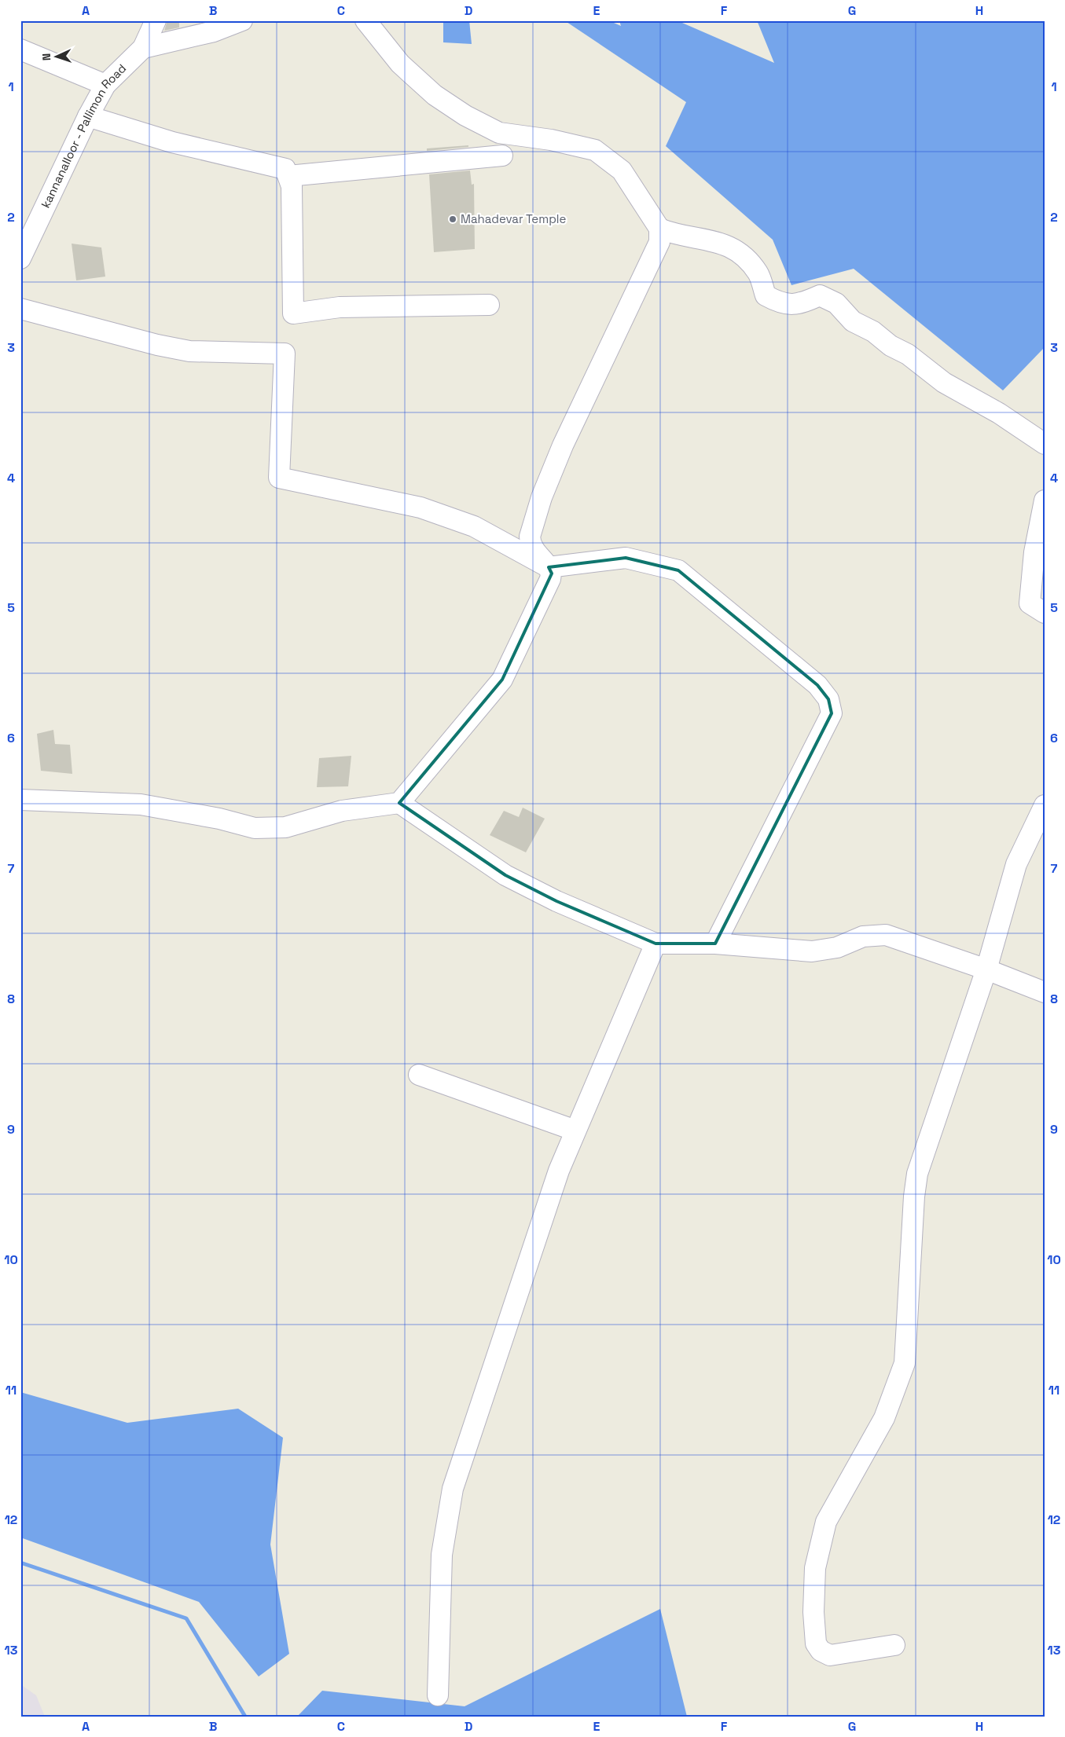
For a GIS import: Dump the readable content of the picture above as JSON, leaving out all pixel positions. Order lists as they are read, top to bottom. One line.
{"streets":{"street":["kannanalloor - Pallimon Road"]},"places":["Mahadevar Temple"],"north":"left","grid":{"columns":["A","B","C","D","E","F","G","H"],"rows":["1","2","3","4","5","6","7","8","9","10","11","12","13"]}}
